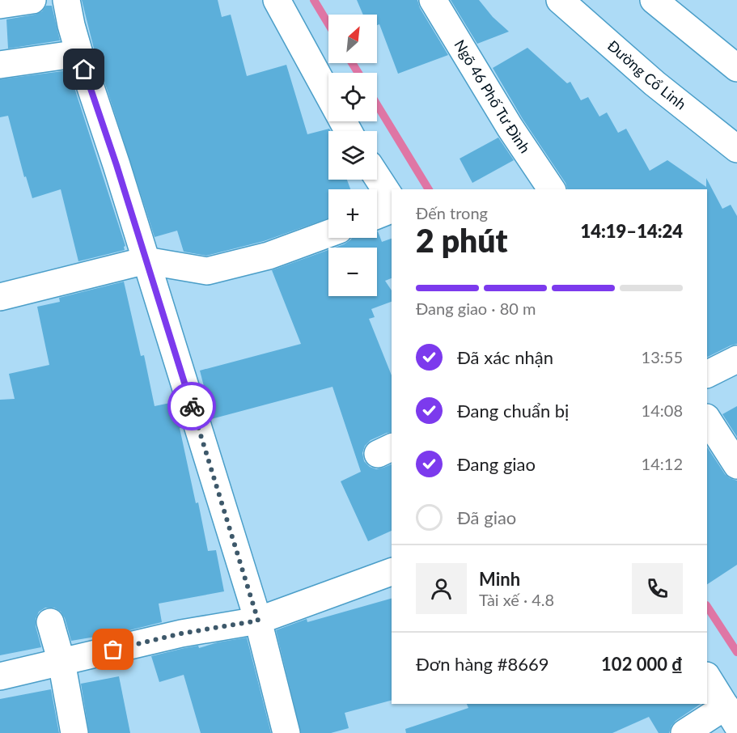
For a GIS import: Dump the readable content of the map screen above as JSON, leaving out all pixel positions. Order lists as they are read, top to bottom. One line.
{"streets":{"street":["Đường Cổ Linh","Ngõ 46 Phố Tư Đình"]},"north":"top right","page":{"map_buttons":["+","−"],"heading":["2 phút","Đến trong","14:19–14:24"],"panel":["Minh","Tài xế · 4.8","Đơn hàng #8669","102 000 ₫"],"bar":"Đang giao · 80 m","list":[["Đã xác nhận","13:55"],["Đang chuẩn bị","14:08"],["Đang giao","14:12"],"Đã giao"]}}
